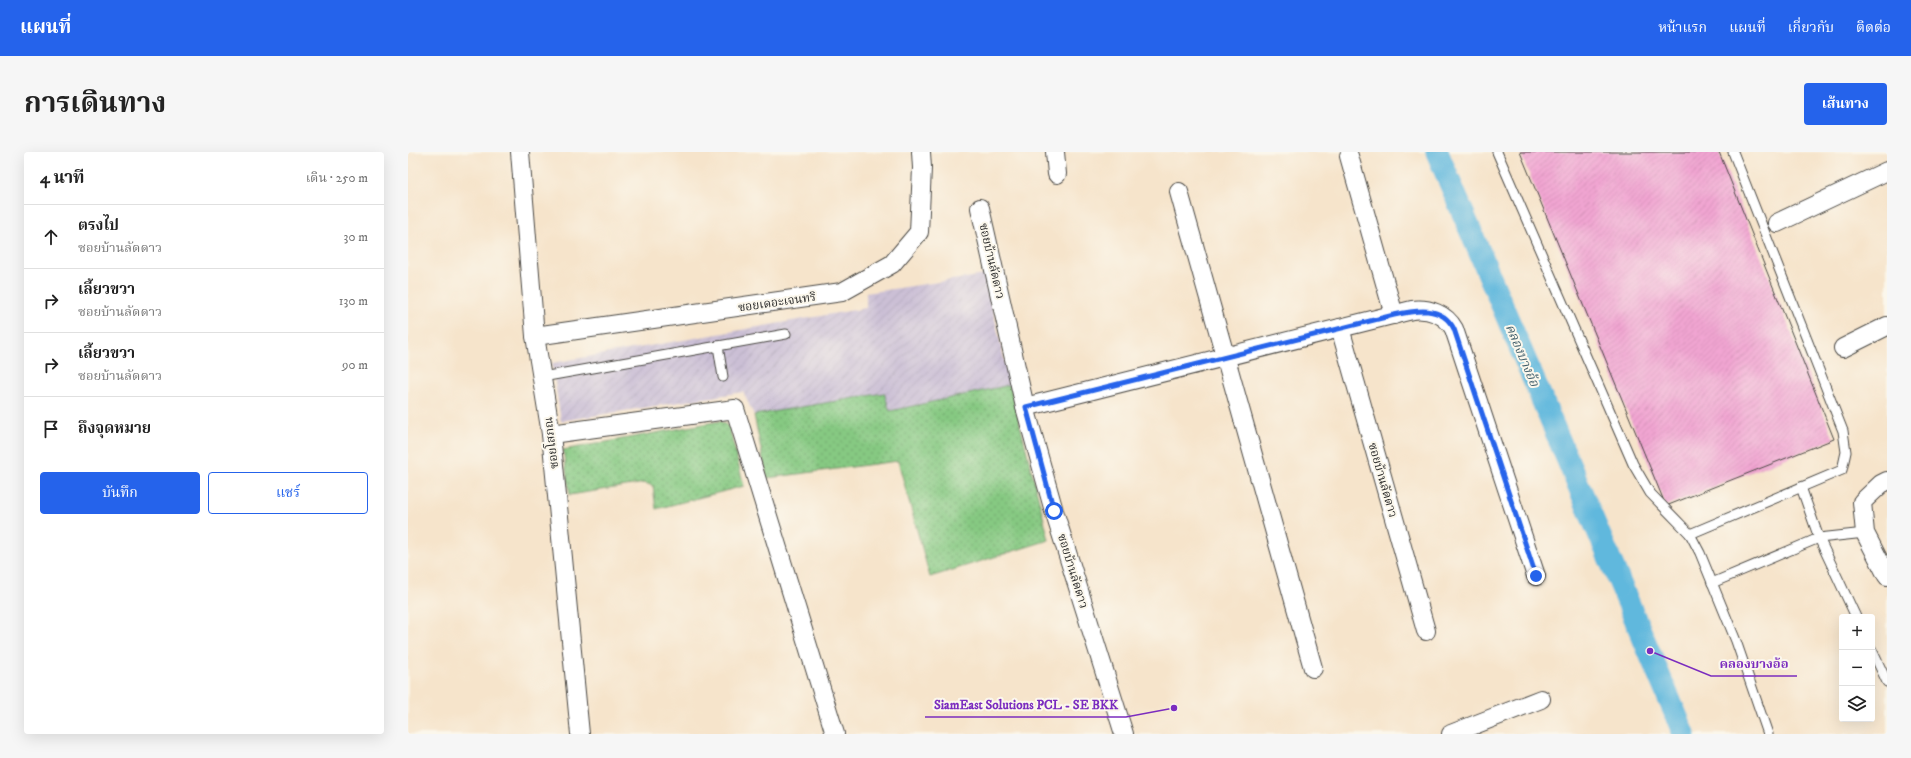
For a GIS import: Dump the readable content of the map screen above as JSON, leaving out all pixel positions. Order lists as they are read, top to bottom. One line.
{"streets":{"street":["ซอยบ้านลัดดาว","ซอยเดอะเจนทริ","ซอยโสภณ"]},"crossings":[["ซอยเดอะเจนทริ","ซอยโสภณ"]],"water":["คลองบางอ้อ"],"places":["คลองบางอ้อ","SiamEast Solutions PCL - SE BKK"],"page":{"header":"แผนที่","nav":["หน้าแรก","แผนที่","เกี่ยวกับ","ติดต่อ"],"title":"การเดินทาง","buttons":["เส้นทาง",["บันทึก","แชร์"]],"heading":["4 นาที","เดิน · 250 m"],"list":[["ตรงไป","ซอยบ้านลัดดาว","30 m"],["เลี้ยวขวา","ซอยบ้านลัดดาว","130 m"],["เลี้ยวขวา","ซอยบ้านลัดดาว","90 m"],"ถึงจุดหมาย"],"map_buttons":["+","−"]}}
